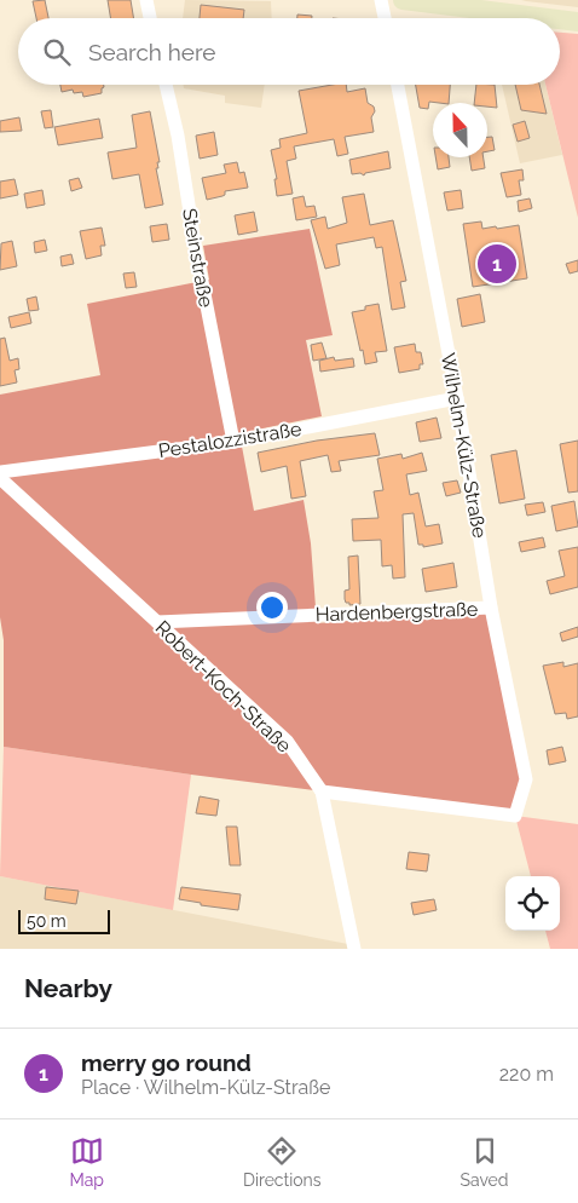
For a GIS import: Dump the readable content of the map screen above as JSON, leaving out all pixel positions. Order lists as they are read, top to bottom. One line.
{"streets":{"street":["Steinstraße","Pestalozzistraße","Wilhelm-Külz-Straße","Hardenbergstraße","Robert-Koch-Straße"]},"crossings":[["Steinstraße","Pestalozzistraße"],["Pestalozzistraße","Wilhelm-Külz-Straße"],["Wilhelm-Külz-Straße","Hardenbergstraße"],["Wilhelm-Külz-Straße","Robert-Koch-Straße"],["Hardenbergstraße","Robert-Koch-Straße"]],"scale_bar":"50 m","north":"top","page":{"search":"Search here","pins":"1","scale":"50 m","heading":"Nearby","list":[{"mark":"1","name":"merry go round","note":"Place · Wilhelm-Külz-Straße","value":"220 m"}],"nav":["Map","Directions","Saved"]}}
